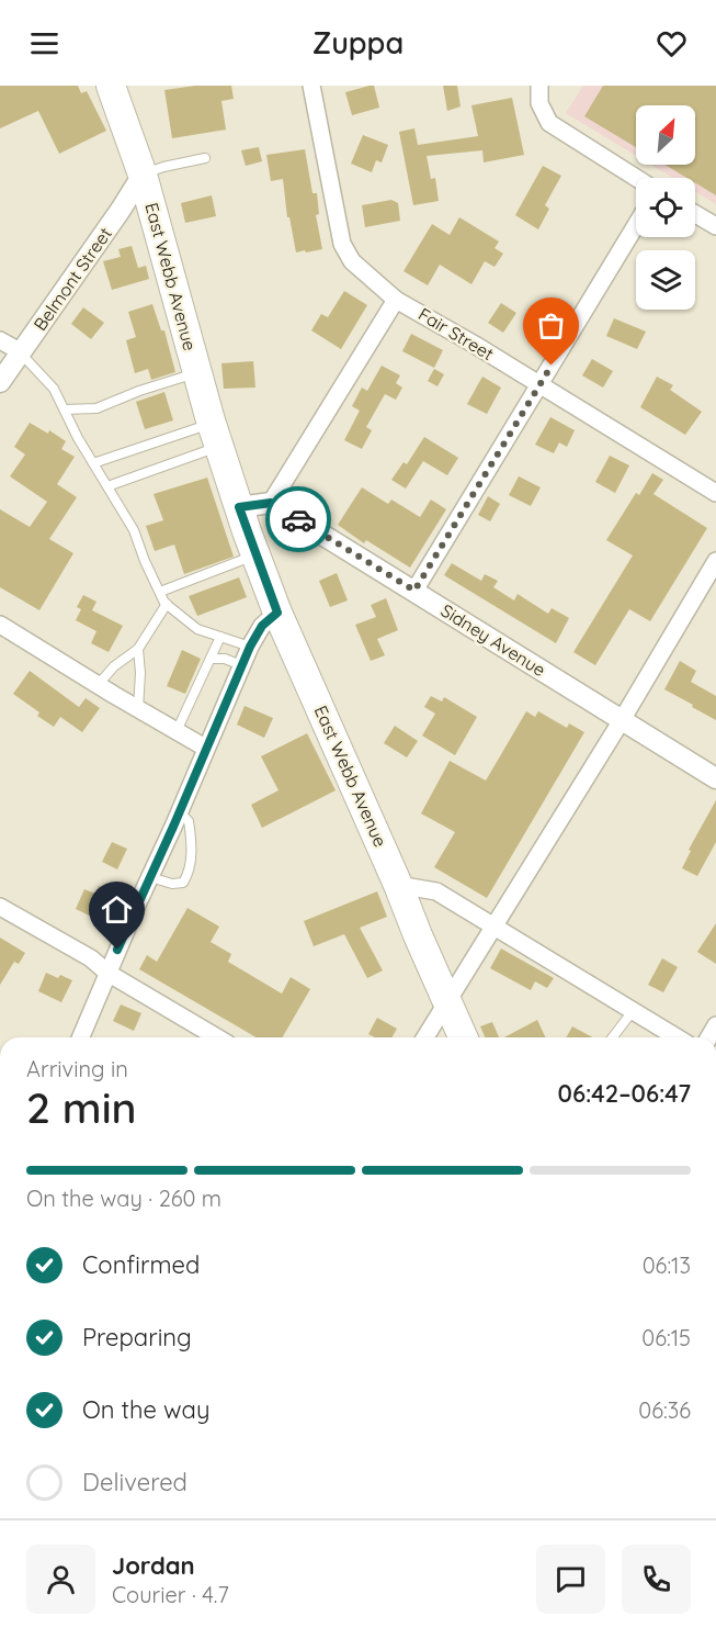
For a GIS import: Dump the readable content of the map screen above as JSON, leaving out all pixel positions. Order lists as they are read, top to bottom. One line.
{"streets":{"highway":["East Webb Avenue"],"street":["Belmont Street","Fair Street","Sidney Avenue"]},"crossings":[["East Webb Avenue","Belmont Street"]],"north":"top right","page":{"header":"Zuppa","heading":["2 min","Arriving in","06:42–06:47"],"panel":["Jordan","Courier · 4.7"],"bar":"On the way · 260 m","list":[["Confirmed","06:13"],["Preparing","06:15"],["On the way","06:36"],"Delivered"]}}
